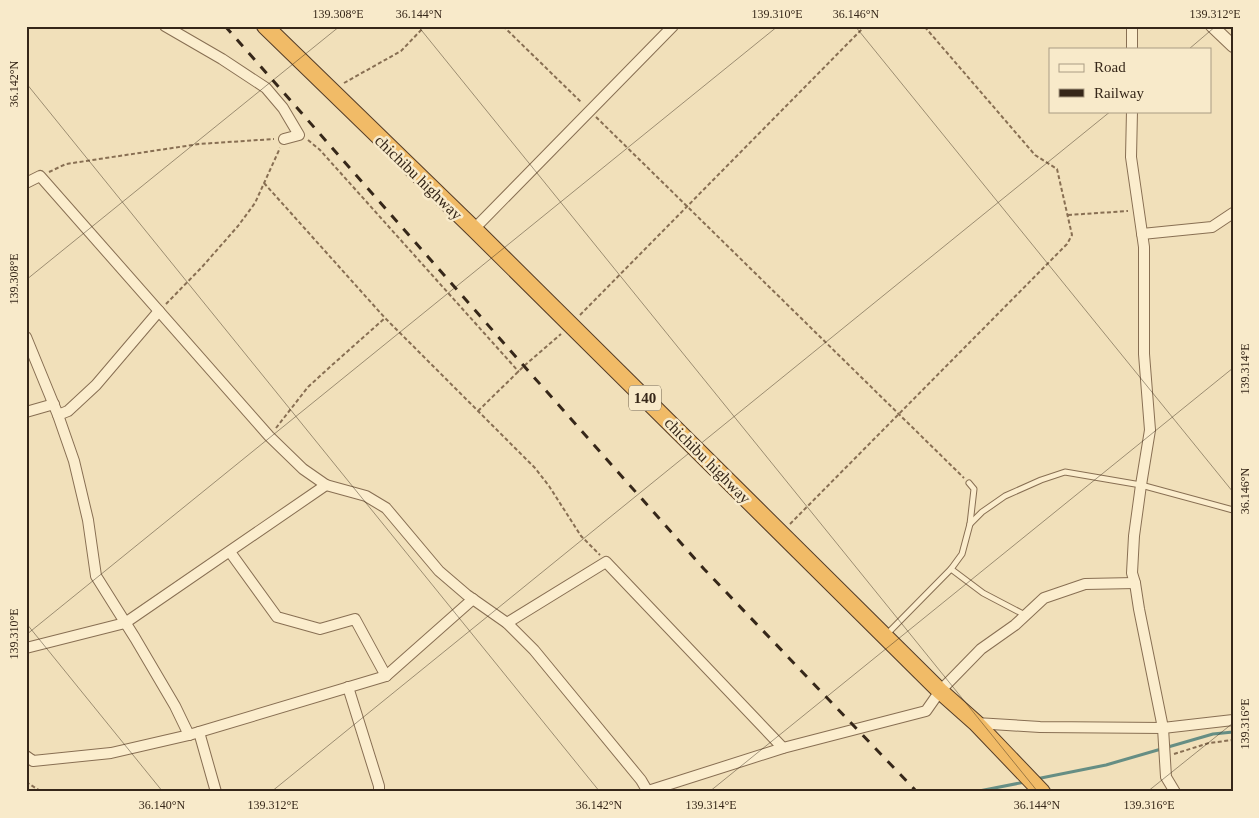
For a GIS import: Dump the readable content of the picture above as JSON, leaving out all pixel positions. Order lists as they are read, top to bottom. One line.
{"streets":{"highway":["chichibu highway","140"]},"legend":["Road","Railway"],"coordinates":["139.308°E","36.144°N","139.310°E","36.146°N","139.312°E","36.142°N","139.314°E","139.316°E","36.140°N"]}
